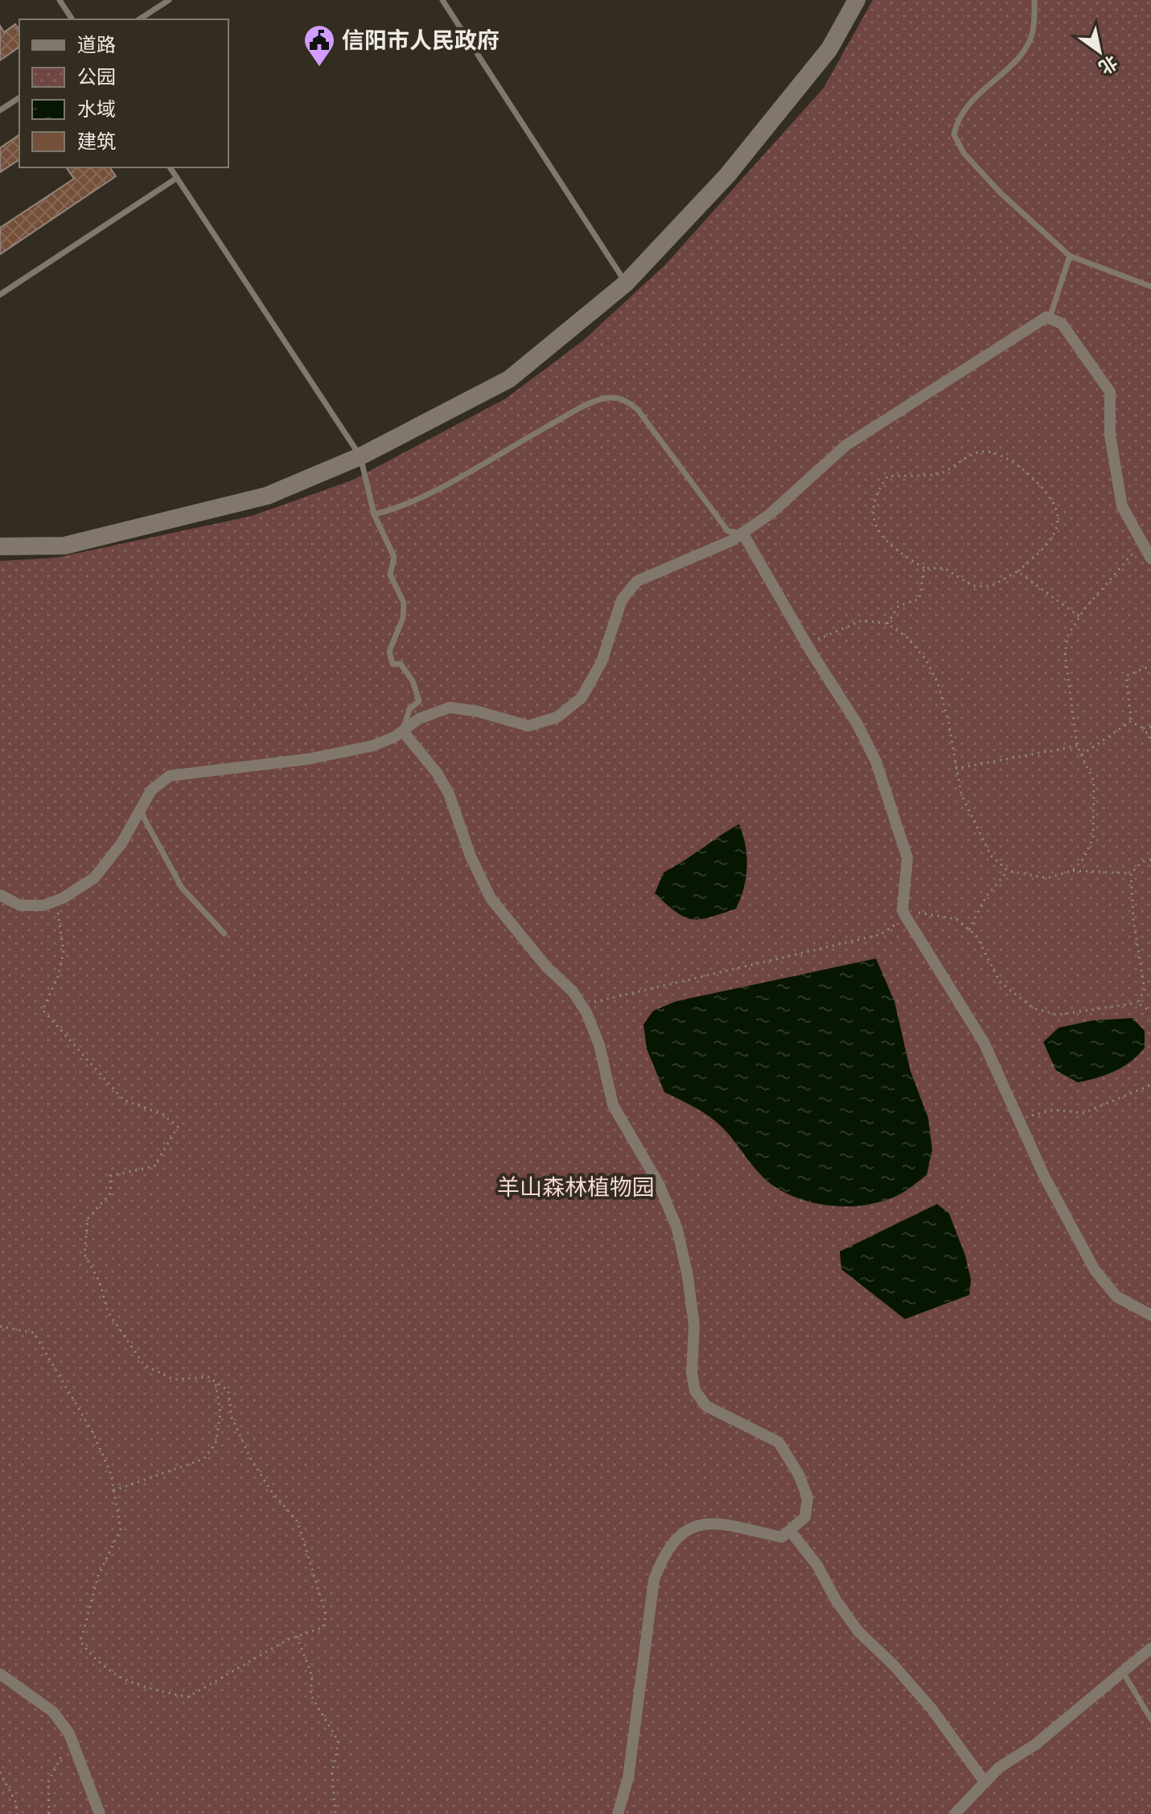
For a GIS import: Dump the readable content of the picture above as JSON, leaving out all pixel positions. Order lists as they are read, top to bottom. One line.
{"parks":["羊山森林植物园"],"places":{"public building":["信阳市人民政府"]},"legend":["道路","公园","水域","建筑"],"north":"bottom right"}
